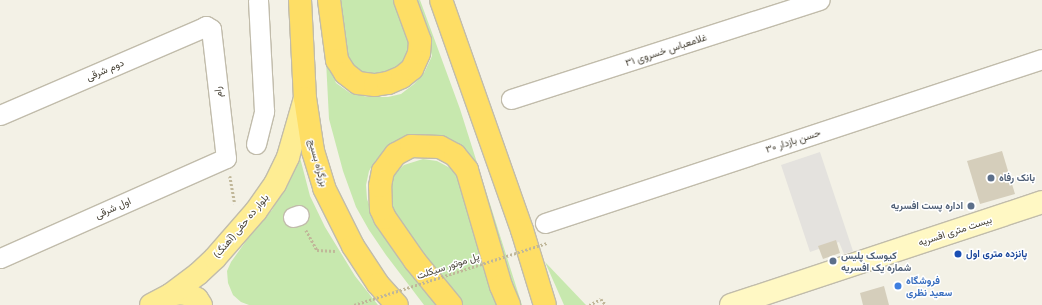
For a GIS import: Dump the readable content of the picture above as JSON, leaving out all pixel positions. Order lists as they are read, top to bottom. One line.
{"streets":{"highway":["بزرگراه بسیج"],"main road":["بلوار ده حقی (آهنگ)","بیست متری افسریه"],"street":["غلامعباس خسروی ۳۱","دوم شرقی","رام","حسن بازدار ۳۰","اول شرقی"],"path":["پل موتور سیکلت"]},"crossings":[["دوم شرقی","رام"],["رام","اول شرقی"],["بزرگراه بسیج","بلوار ده حقی (آهنگ)"]],"places":["بانک رفاه","اداره پست افسریه","پانزده متری اول","کیوسک پلیس شماره یک افسریه","فروشگاه سعید نظری"]}
